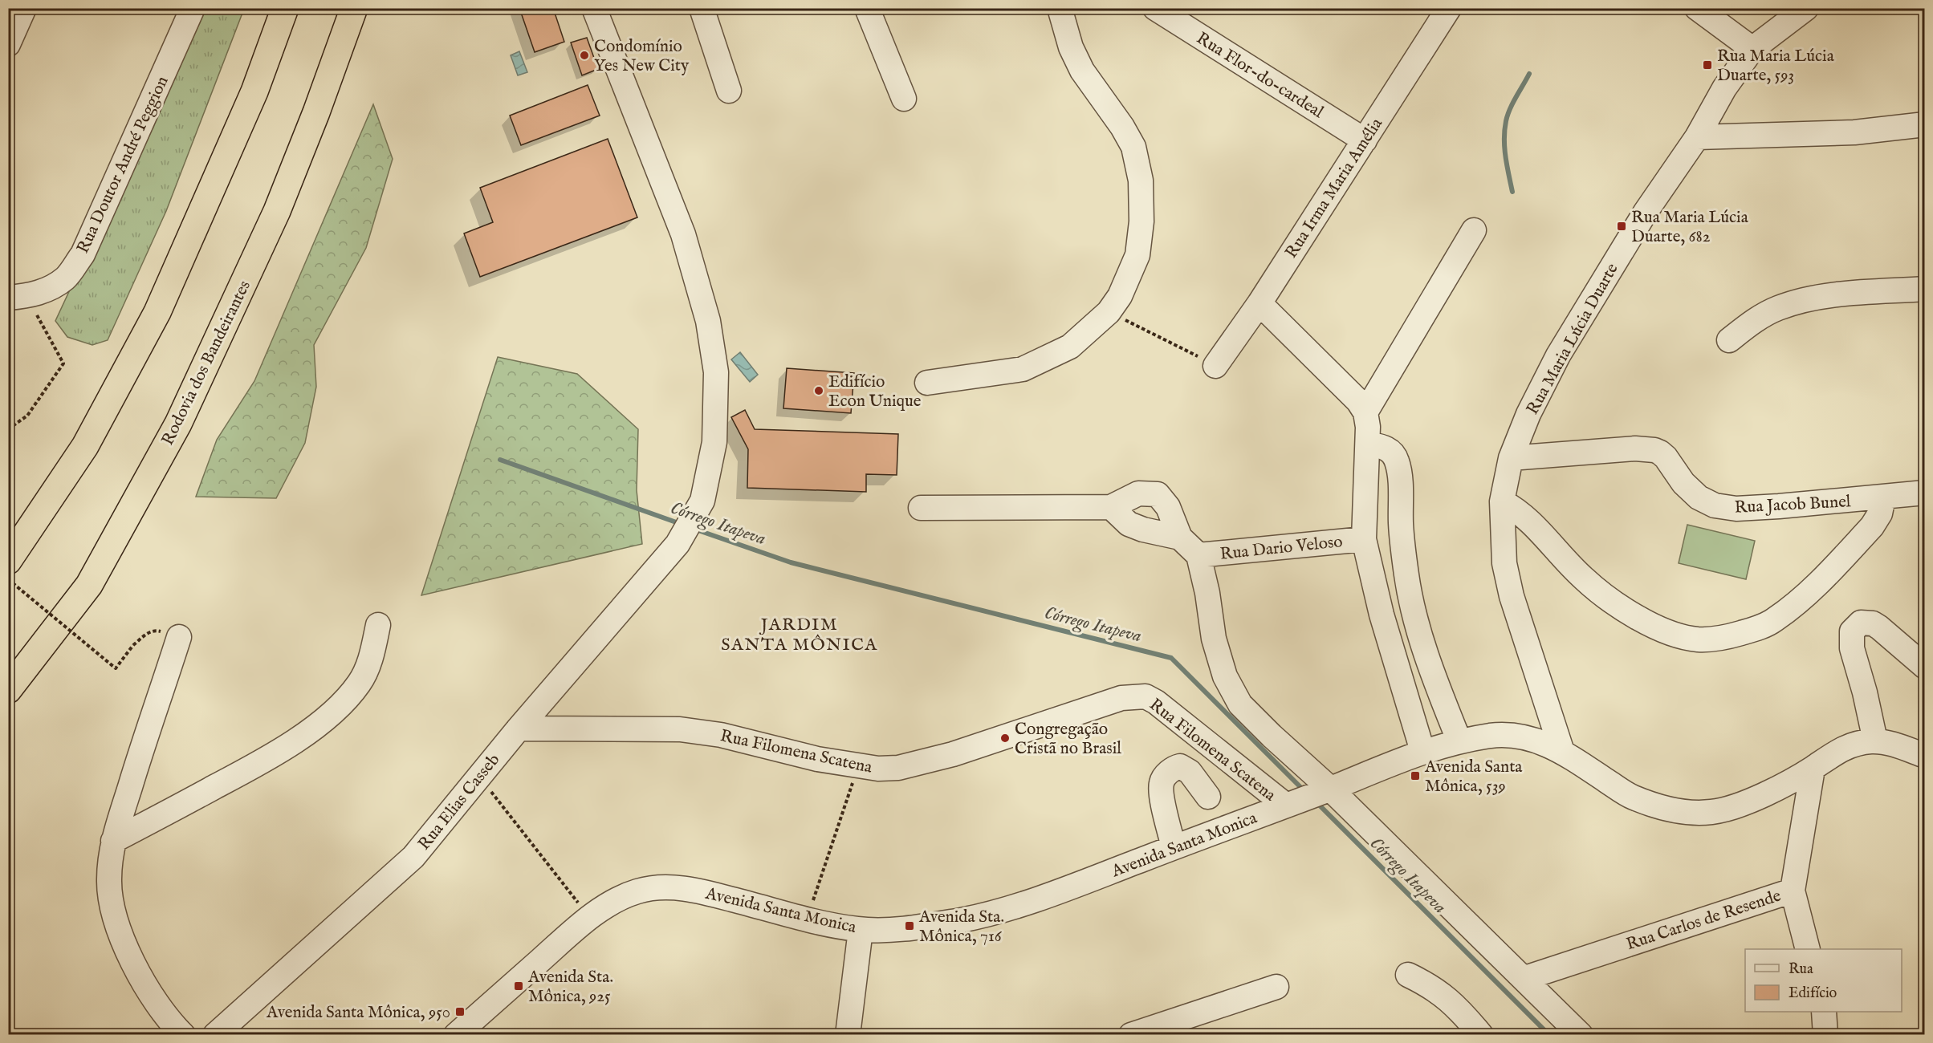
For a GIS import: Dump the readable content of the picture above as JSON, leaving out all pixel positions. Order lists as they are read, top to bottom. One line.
{"streets":{"highway":["Rodovia dos Bandeirantes"],"street":["Rua Flor-do-cardeal","Rua Doutor André Peggion","Rua Irma Maria Amélia","Rua Maria Lúcia Duarte","Rua Jacob Bunel","Rua Dario Veloso","Rua Filomena Scatena","Rua Elias Casseb","Avenida Santa Monica","Rua Carlos de Resende"]},"crossings":[["Rua Flor-do-cardeal","Rua Irma Maria Amélia"],["Rua Maria Lúcia Duarte","Rua Jacob Bunel"],["Rua Maria Lúcia Duarte","Avenida Santa Monica"],["Rua Filomena Scatena","Rua Elias Casseb"],["Rua Filomena Scatena","Avenida Santa Monica"],["Avenida Santa Monica","Rua Carlos de Resende"]],"districts":["JARDIM SANTA MÔNICA"],"water":["Córrego Itapeva"],"places":{"other":["Condomínio Yes New City","Edifício Econ Unique","Congregação Cristã no Brasil"],"transit":["Rua Maria Lúcia Duarte, 593","Rua Maria Lúcia Duarte, 682","Avenida Santa Mônica, 539","Avenida Sta. Mônica, 716","Avenida Sta. Mônica, 925","Avenida Santa Mônica, 950"]},"legend":["Rua","Edifício"]}
